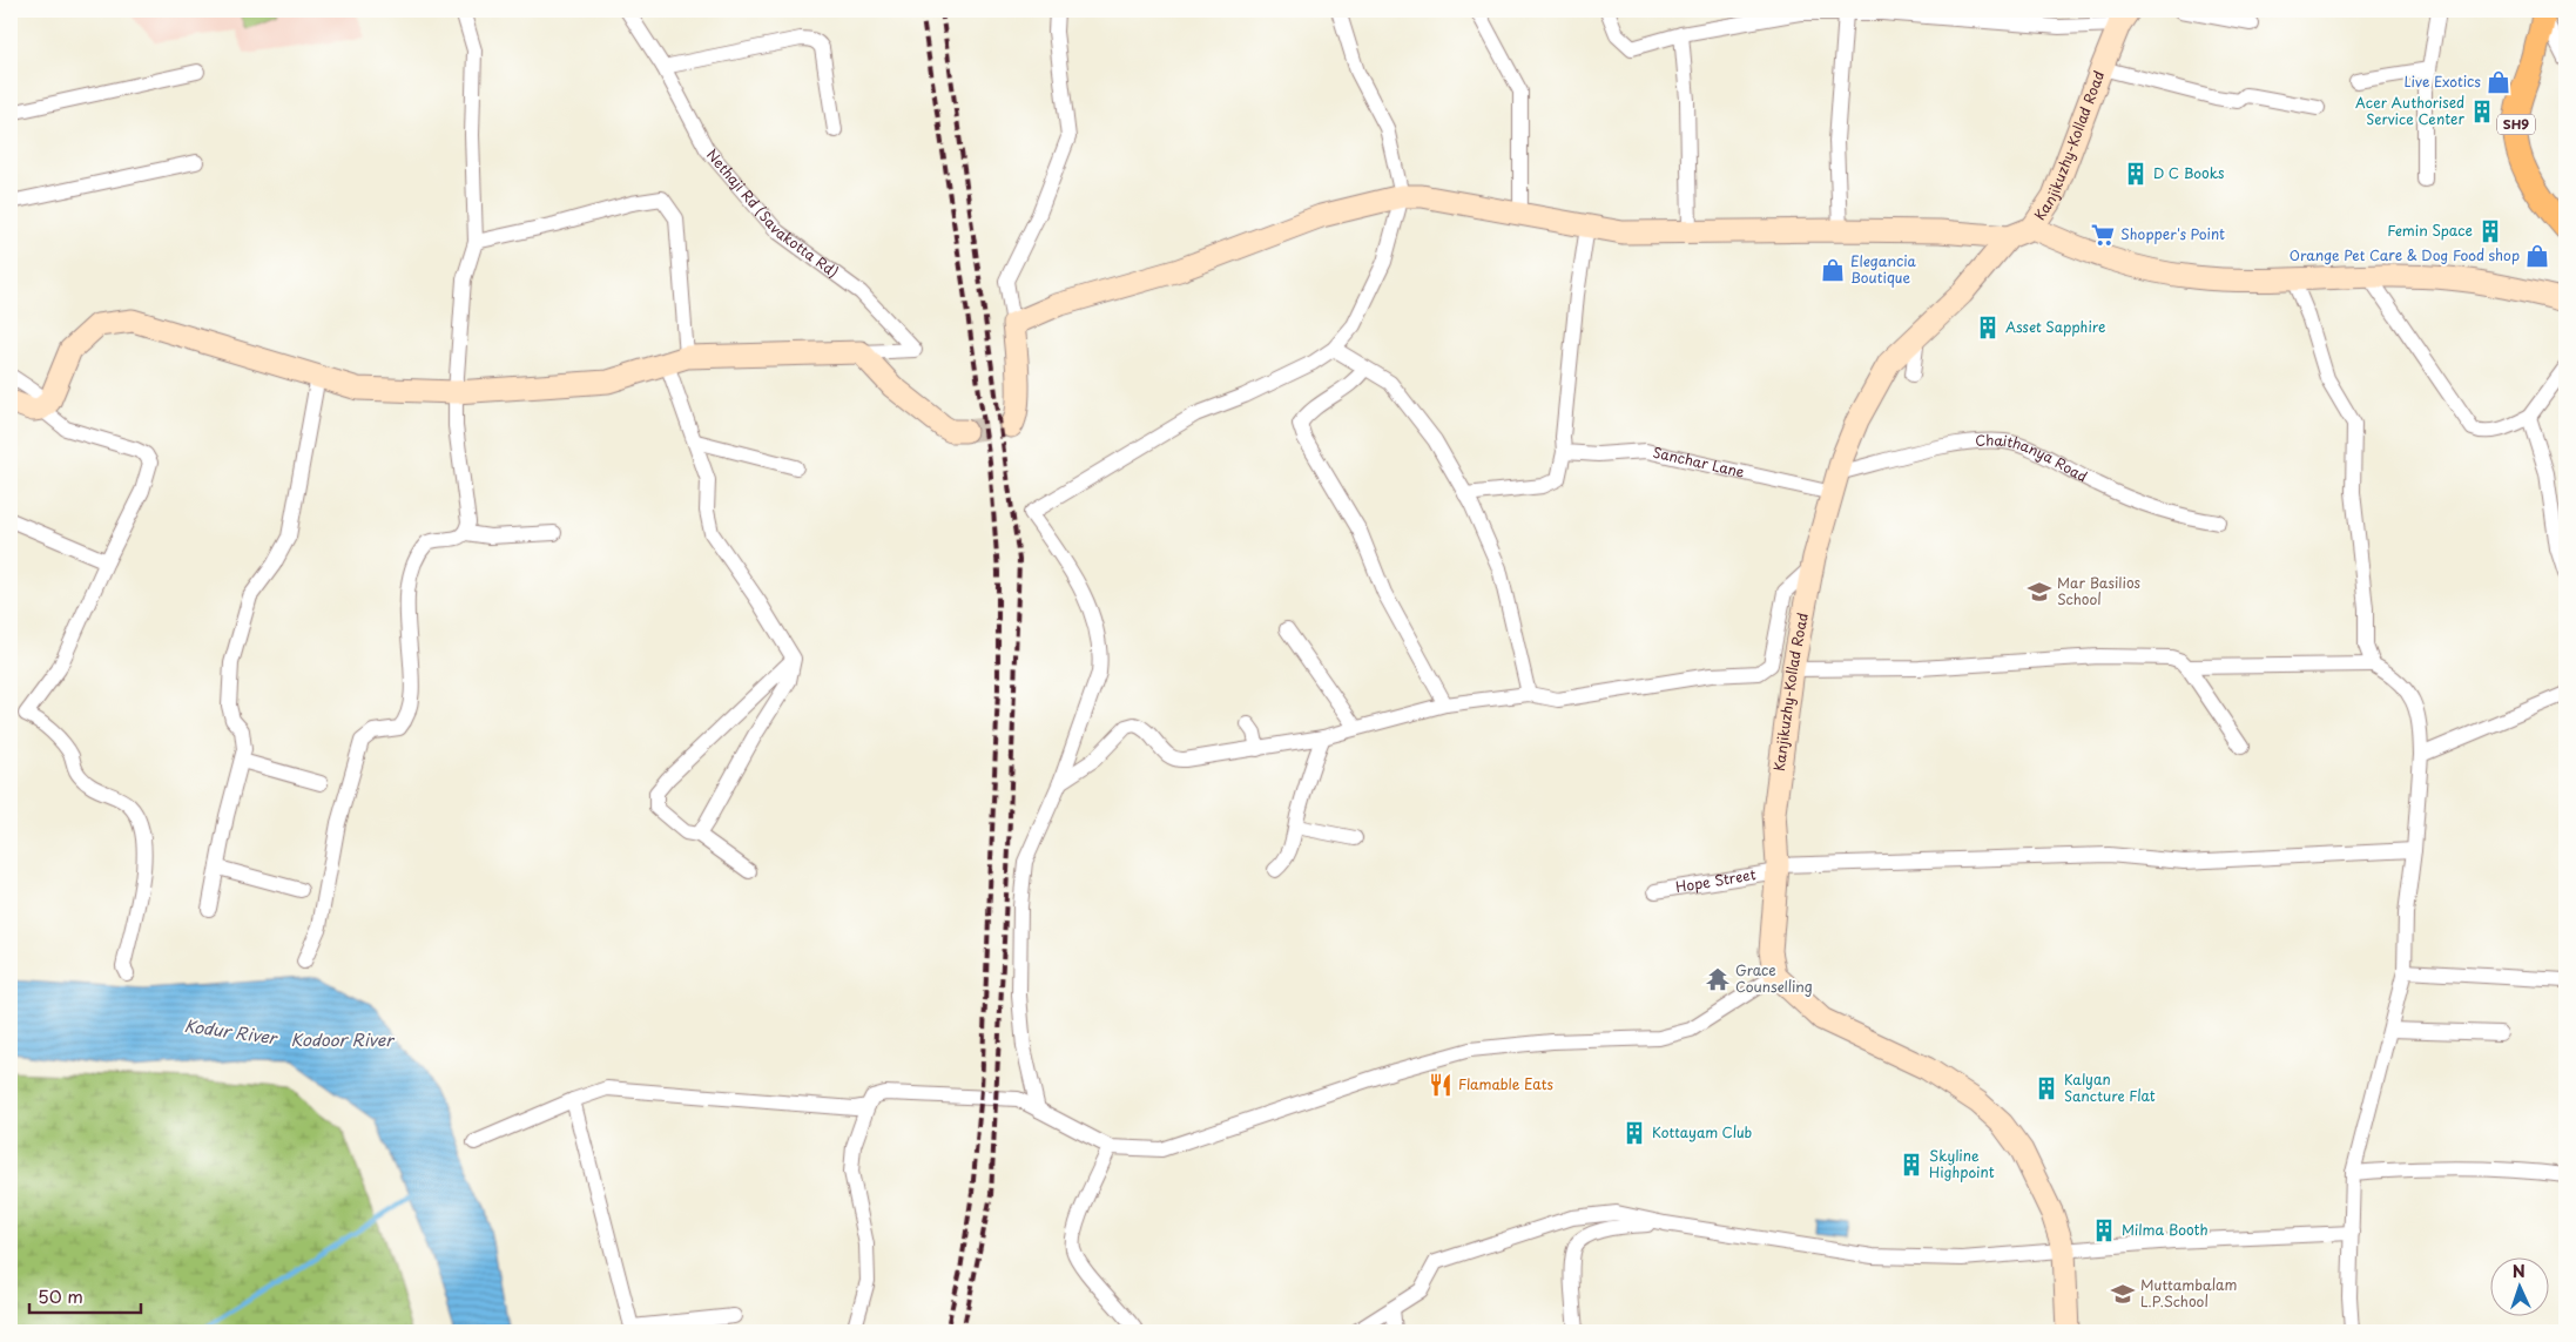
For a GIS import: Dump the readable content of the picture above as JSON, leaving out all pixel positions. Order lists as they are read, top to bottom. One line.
{"streets":{"main road":["SH9","Kanjikuzhy-Kollad Road"],"street":["Nethaji Rd (Savakotta Rd)","Sanchar Lane","Chaithanya Road","Hope Street"]},"crossings":[["Kanjikuzhy-Kollad Road","Sanchar Lane"],["Kanjikuzhy-Kollad Road","Chaithanya Road"],["Kanjikuzhy-Kollad Road","Hope Street"],["Sanchar Lane","Chaithanya Road"]],"water":["Kodur River","Kodoor River"],"places":{"shop":["Live Exotics","Orange Pet Care & Dog Food shop","Elegancia Boutique"],"building":["Acer Authorised Service Center","D C Books","Femin Space","Asset Sapphire","Kalyan Sancture Flat","Kottayam Club","Skyline Highpoint","Milma Booth"],"supermarket":["Shopper's Point"],"school or university":["Mar Basilios School","Muttambalam L.P.School"],"temple":["Grace Counselling"],"restaurant":["Flamable Eats"]},"scale_bar":"50 m","north":"top"}
